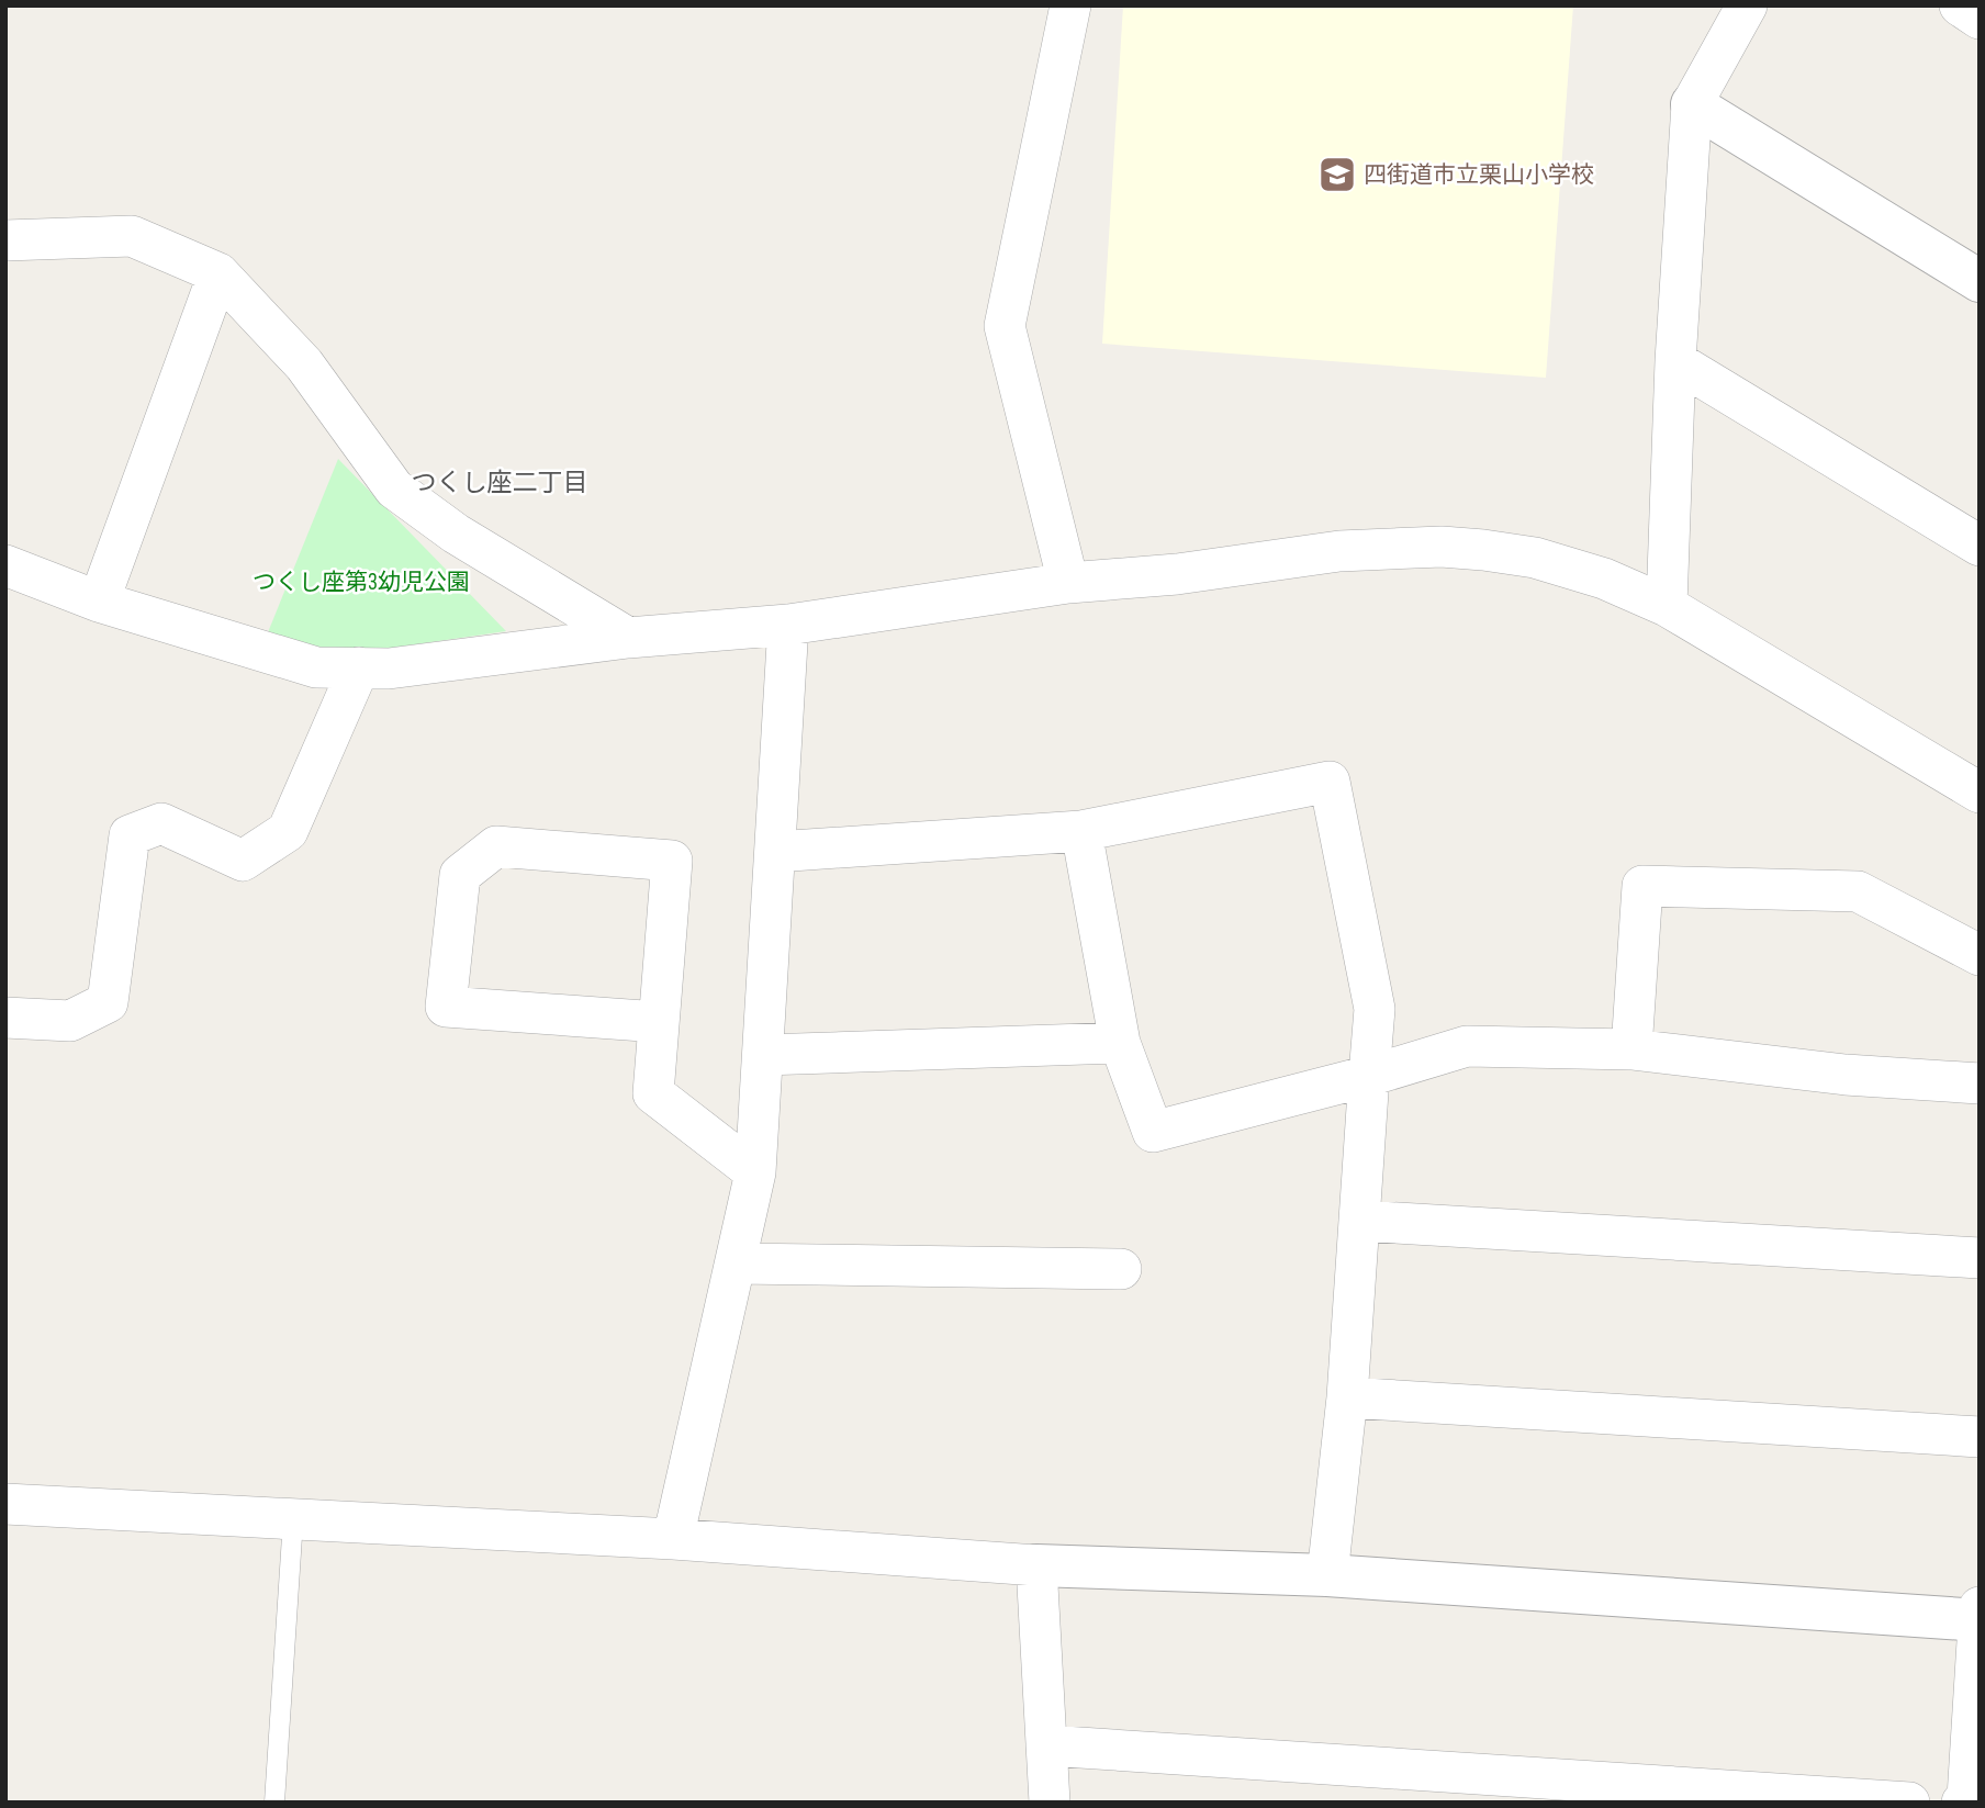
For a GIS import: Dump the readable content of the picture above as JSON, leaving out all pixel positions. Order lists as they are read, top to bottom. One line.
{"districts":["つくし座二丁目"],"parks":["つくし座第3幼児公園"],"places":{"school or university":["四街道市立栗山小学校"]}}
